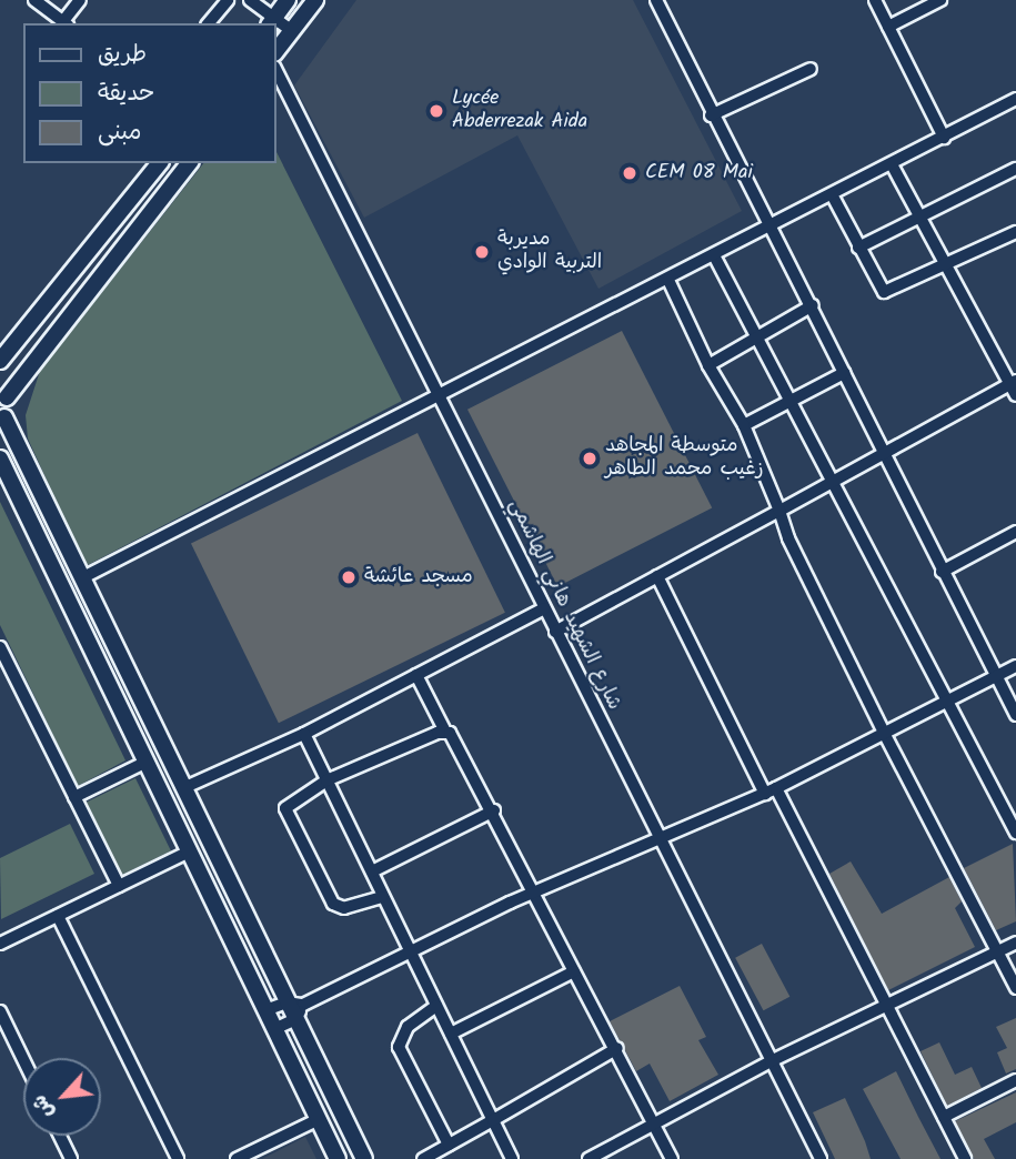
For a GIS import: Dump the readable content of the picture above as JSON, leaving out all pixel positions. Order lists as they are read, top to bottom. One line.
{"streets":{"street":["شارع الشهيد هاني الهاشمي"]},"places":["Lycée Abderrezak Aida","CEM 08 Mai","مديربة التربية الوادي","متوسطة المجاهد زغيب محمد الطاهر","مسجد عائشة"],"legend":["طريق","حديقة","مبنى"],"north":"bottom left"}
